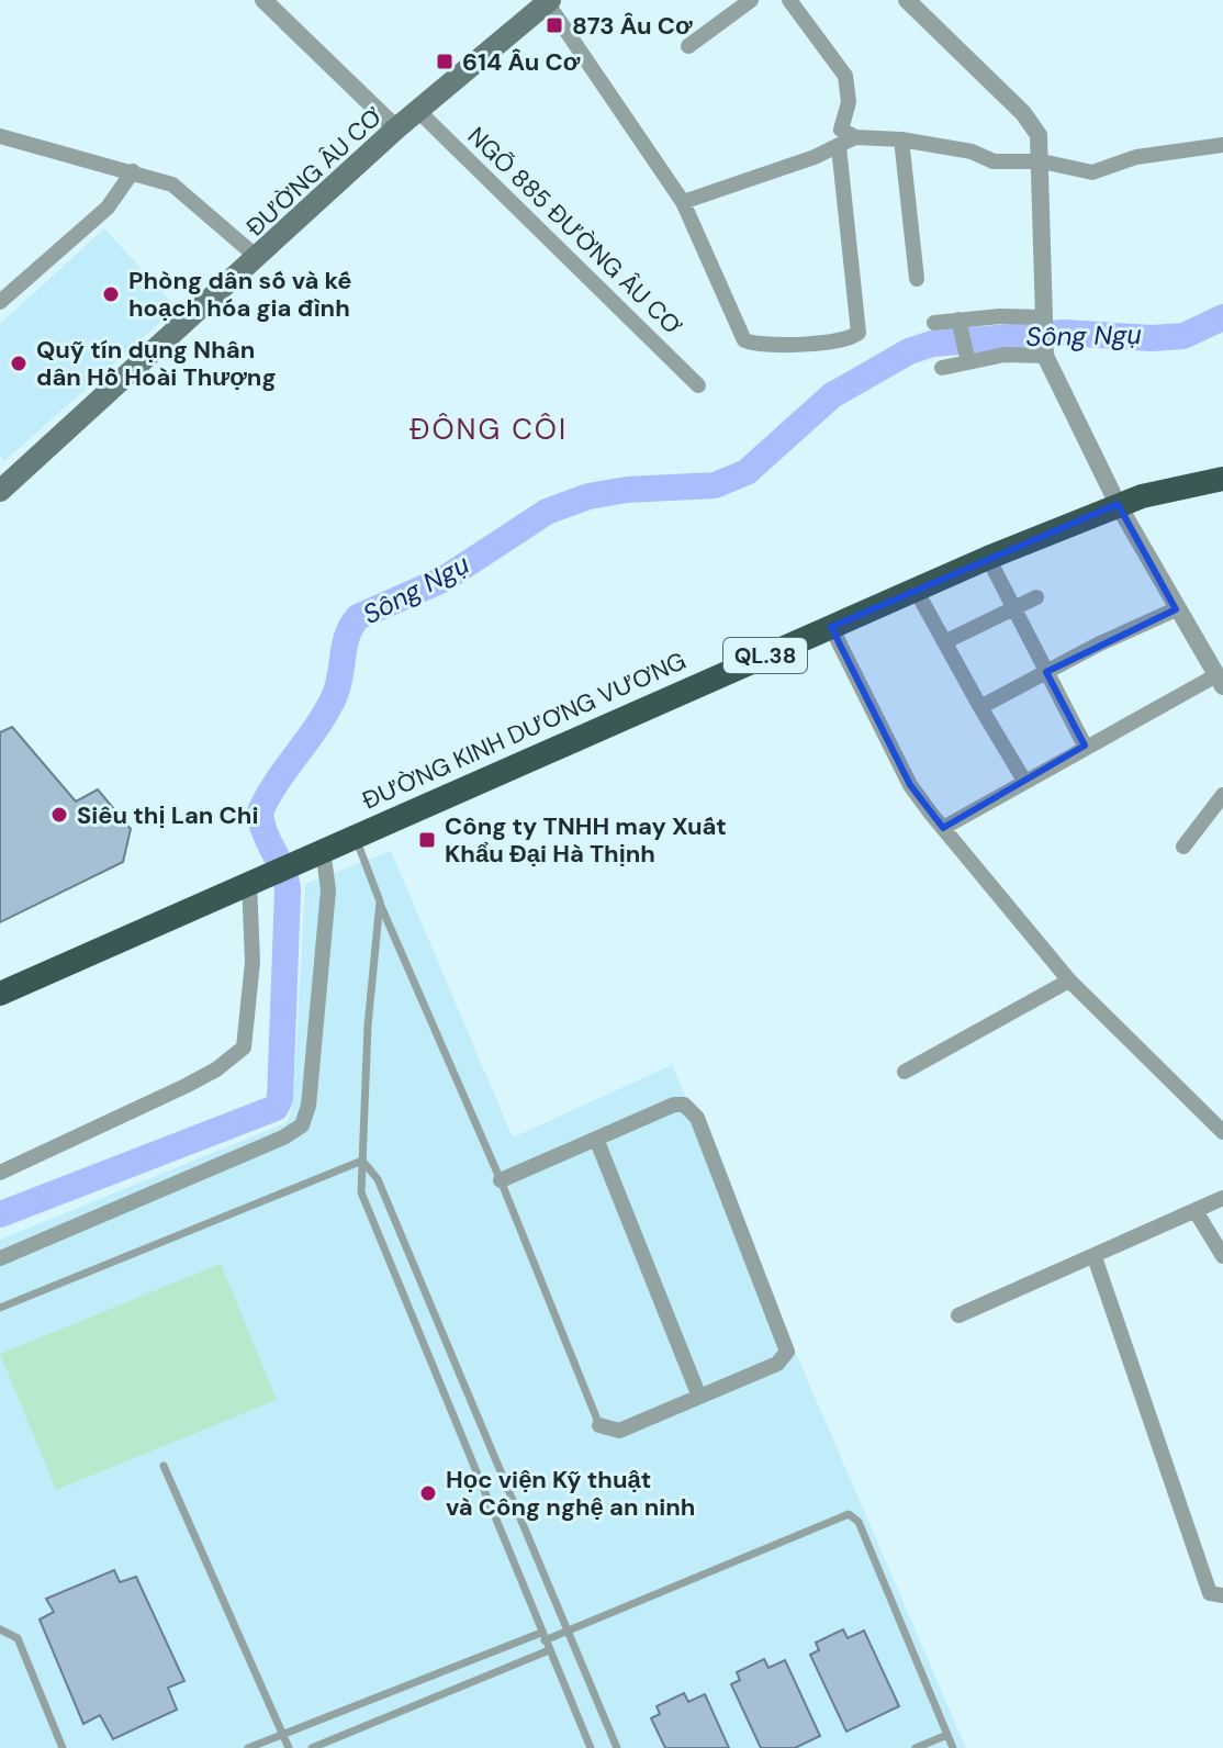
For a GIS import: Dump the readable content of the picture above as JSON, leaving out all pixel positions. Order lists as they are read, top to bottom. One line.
{"streets":{"highway":["QL.38","ĐƯỜNG KINH DƯƠNG VƯƠNG"],"main road":["ĐƯỜNG ÂU CƠ"],"street":["NGÕ 885 ĐƯỜNG ÂU CƠ"]},"crossings":[["ĐƯỜNG ÂU CƠ","NGÕ 885 ĐƯỜNG ÂU CƠ"]],"districts":["ĐÔNG CÔI"],"water":["Sông Ngụ"],"places":{"transit":["873 Âu Cơ","614 Âu Cơ","Công ty TNHH may Xuất Khẩu Đại Hà Thịnh"],"other":["Phòng dân số và kế hoạch hóa gia đình","Quỹ tín dụng Nhân dân Hồ Hoài Thượng","Siêu thị Lan Chi","Học viện Kỹ thuật và Công nghệ an ninh"]}}
